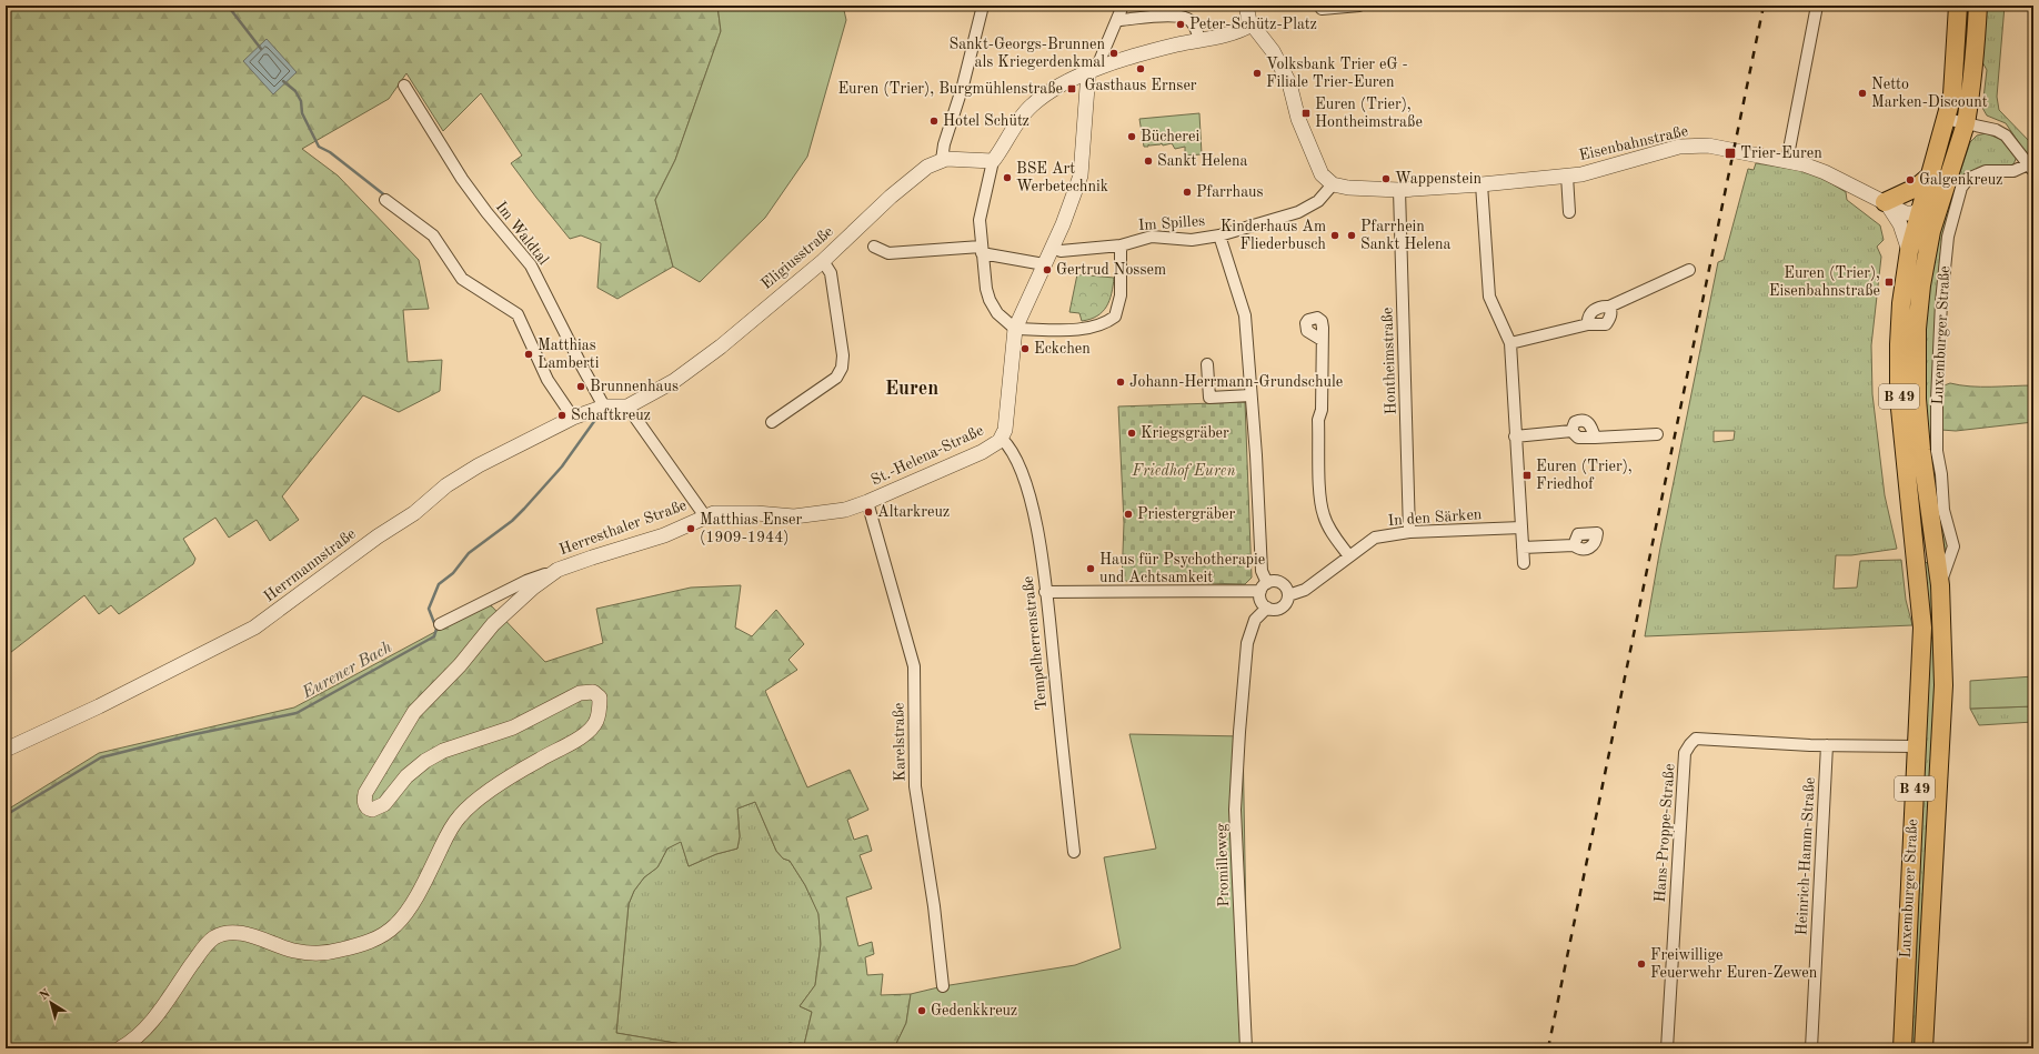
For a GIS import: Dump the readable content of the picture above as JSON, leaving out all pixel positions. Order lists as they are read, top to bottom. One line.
{"streets":{"main road":["Luxemburger Straße","B 49"],"street":["Eisenbahnstraße","Im Spilles","Im Waldtal","Eligiusstraße","Hontheimstraße","St.-Helena-Straße","In den Särken","Herresthaler Straße","Herrmannstraße","Tempelherrenstraße","Karelstraße","Hans-Proppe-Straße","Heinrich-Hamm-Straße","Promilleweg"]},"crossings":[["Eisenbahnstraße","Im Spilles"],["Eisenbahnstraße","Luxemburger Straße"],["Eisenbahnstraße","Hontheimstraße"],["Im Spilles","St.-Helena-Straße"],["Im Waldtal","Herrmannstraße"],["Eligiusstraße","Herrmannstraße"],["Luxemburger Straße","Hans-Proppe-Straße"],["Hontheimstraße","In den Särken"],["St.-Helena-Straße","Herresthaler Straße"],["St.-Helena-Straße","Tempelherrenstraße"],["St.-Helena-Straße","Karelstraße"],["In den Särken","Promilleweg"],["Hans-Proppe-Straße","Heinrich-Hamm-Straße"]],"districts":["Euren"],"water":["Eurener Bach"],"parks":["Friedhof Euren"],"places":{"other":["Peter-Schütz-Platz","Sankt-Georgs-Brunnen als Kriegerdenkmal","Gasthaus Ernser","Volksbank Trier eG - Filiale Trier-Euren","Netto Marken-Discount","Hotel Schütz","Bücherei","Sankt Helena","BSE Art Werbetechnik","Wappenstein","Galgenkreuz","Pfarrhaus","Kinderhaus Am Fliederbusch","Pfarrhein Sankt Helena","Gertrud Nossem","Eckchen","Matthias Lamberti","Johann-Herrmann-Grundschule","Brunnenhaus","Schaftkreuz","Kriegsgräber","Altarkreuz","Priestergräber","Matthias Enser (1909-1944)","Haus für Psychotherapie und Achtsamkeit","Freiwillige Feuerwehr Euren-Zewen","Gedenkkreuz"],"transit":["Euren (Trier), Burgmühlenstraße","Euren (Trier), Hontheimstraße","Trier-Euren","Euren (Trier), Eisenbahnstraße","Euren (Trier), Friedhof"]},"north":"top left"}
